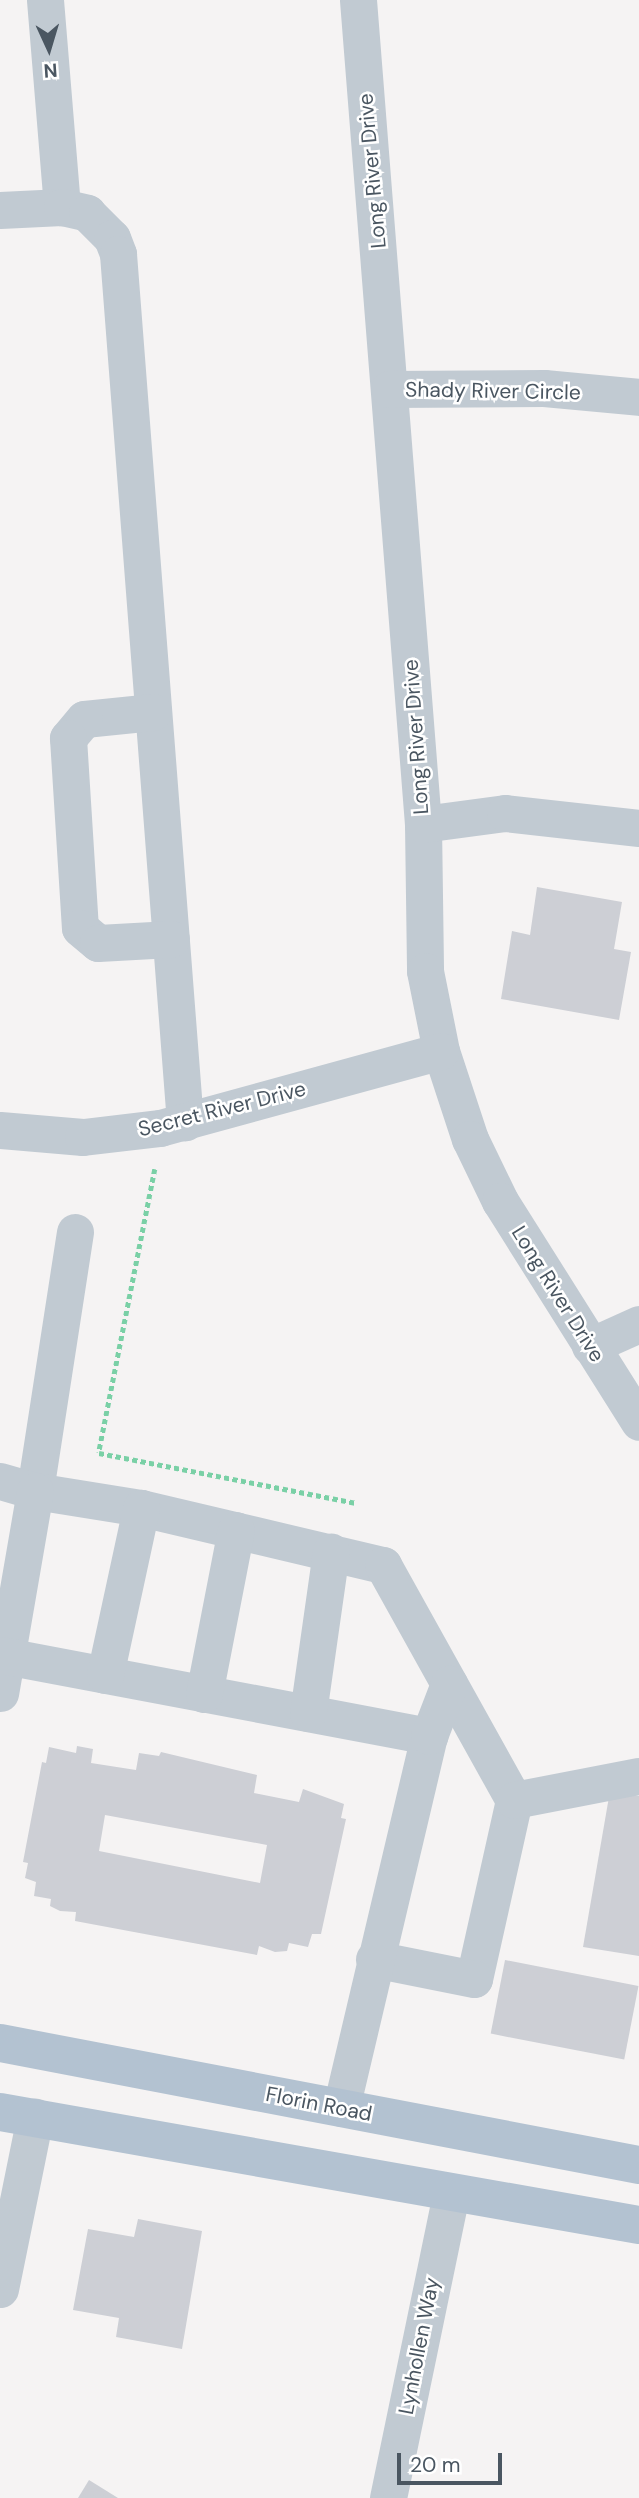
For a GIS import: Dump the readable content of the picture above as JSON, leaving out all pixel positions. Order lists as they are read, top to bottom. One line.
{"streets":{"main road":["Florin Road"],"street":["Long River Drive","Shady River Circle","Secret River Drive","Lynhollen Way"]},"crossings":[["Long River Drive","Shady River Circle"],["Long River Drive","Secret River Drive"]],"scale_bar":"20 m","north":"bottom"}
